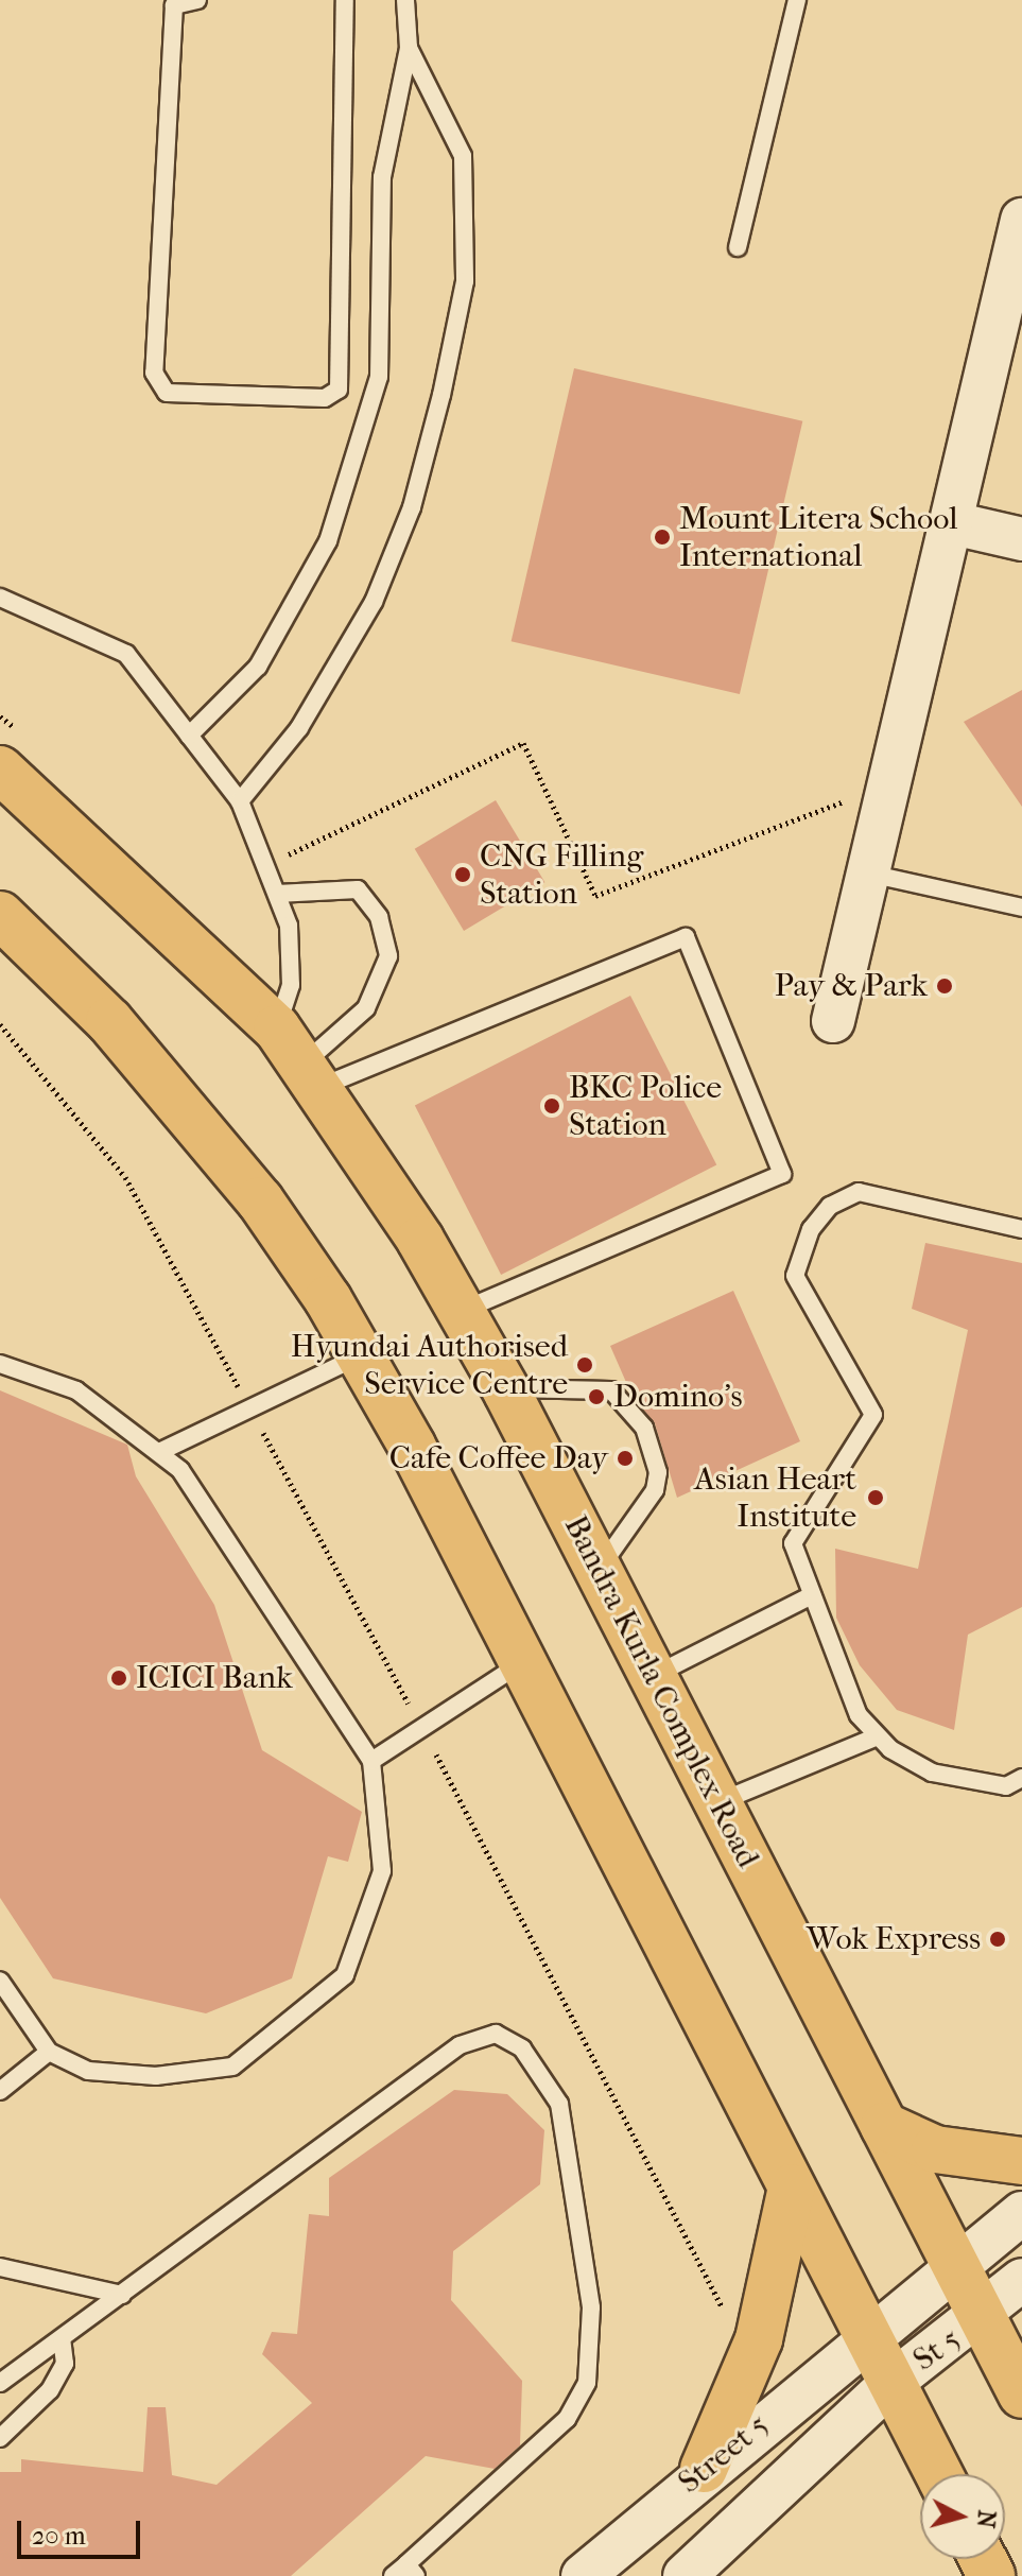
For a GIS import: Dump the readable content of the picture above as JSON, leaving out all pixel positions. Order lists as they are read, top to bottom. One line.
{"streets":{"main road":["Bandra Kurla Complex Road"],"street":["St 5","Street 5"]},"crossings":[["Bandra Kurla Complex Road","St 5"],["St 5","Street 5"]],"places":["Mount Litera School International","CNG Filling Station","Pay & Park","BKC Police Station","Hyundai Authorised Service Centre","Domino's","Cafe Coffee Day","Asian Heart Institute","ICICI Bank","Wok Express"],"scale_bar":"20 m","north":"right"}
